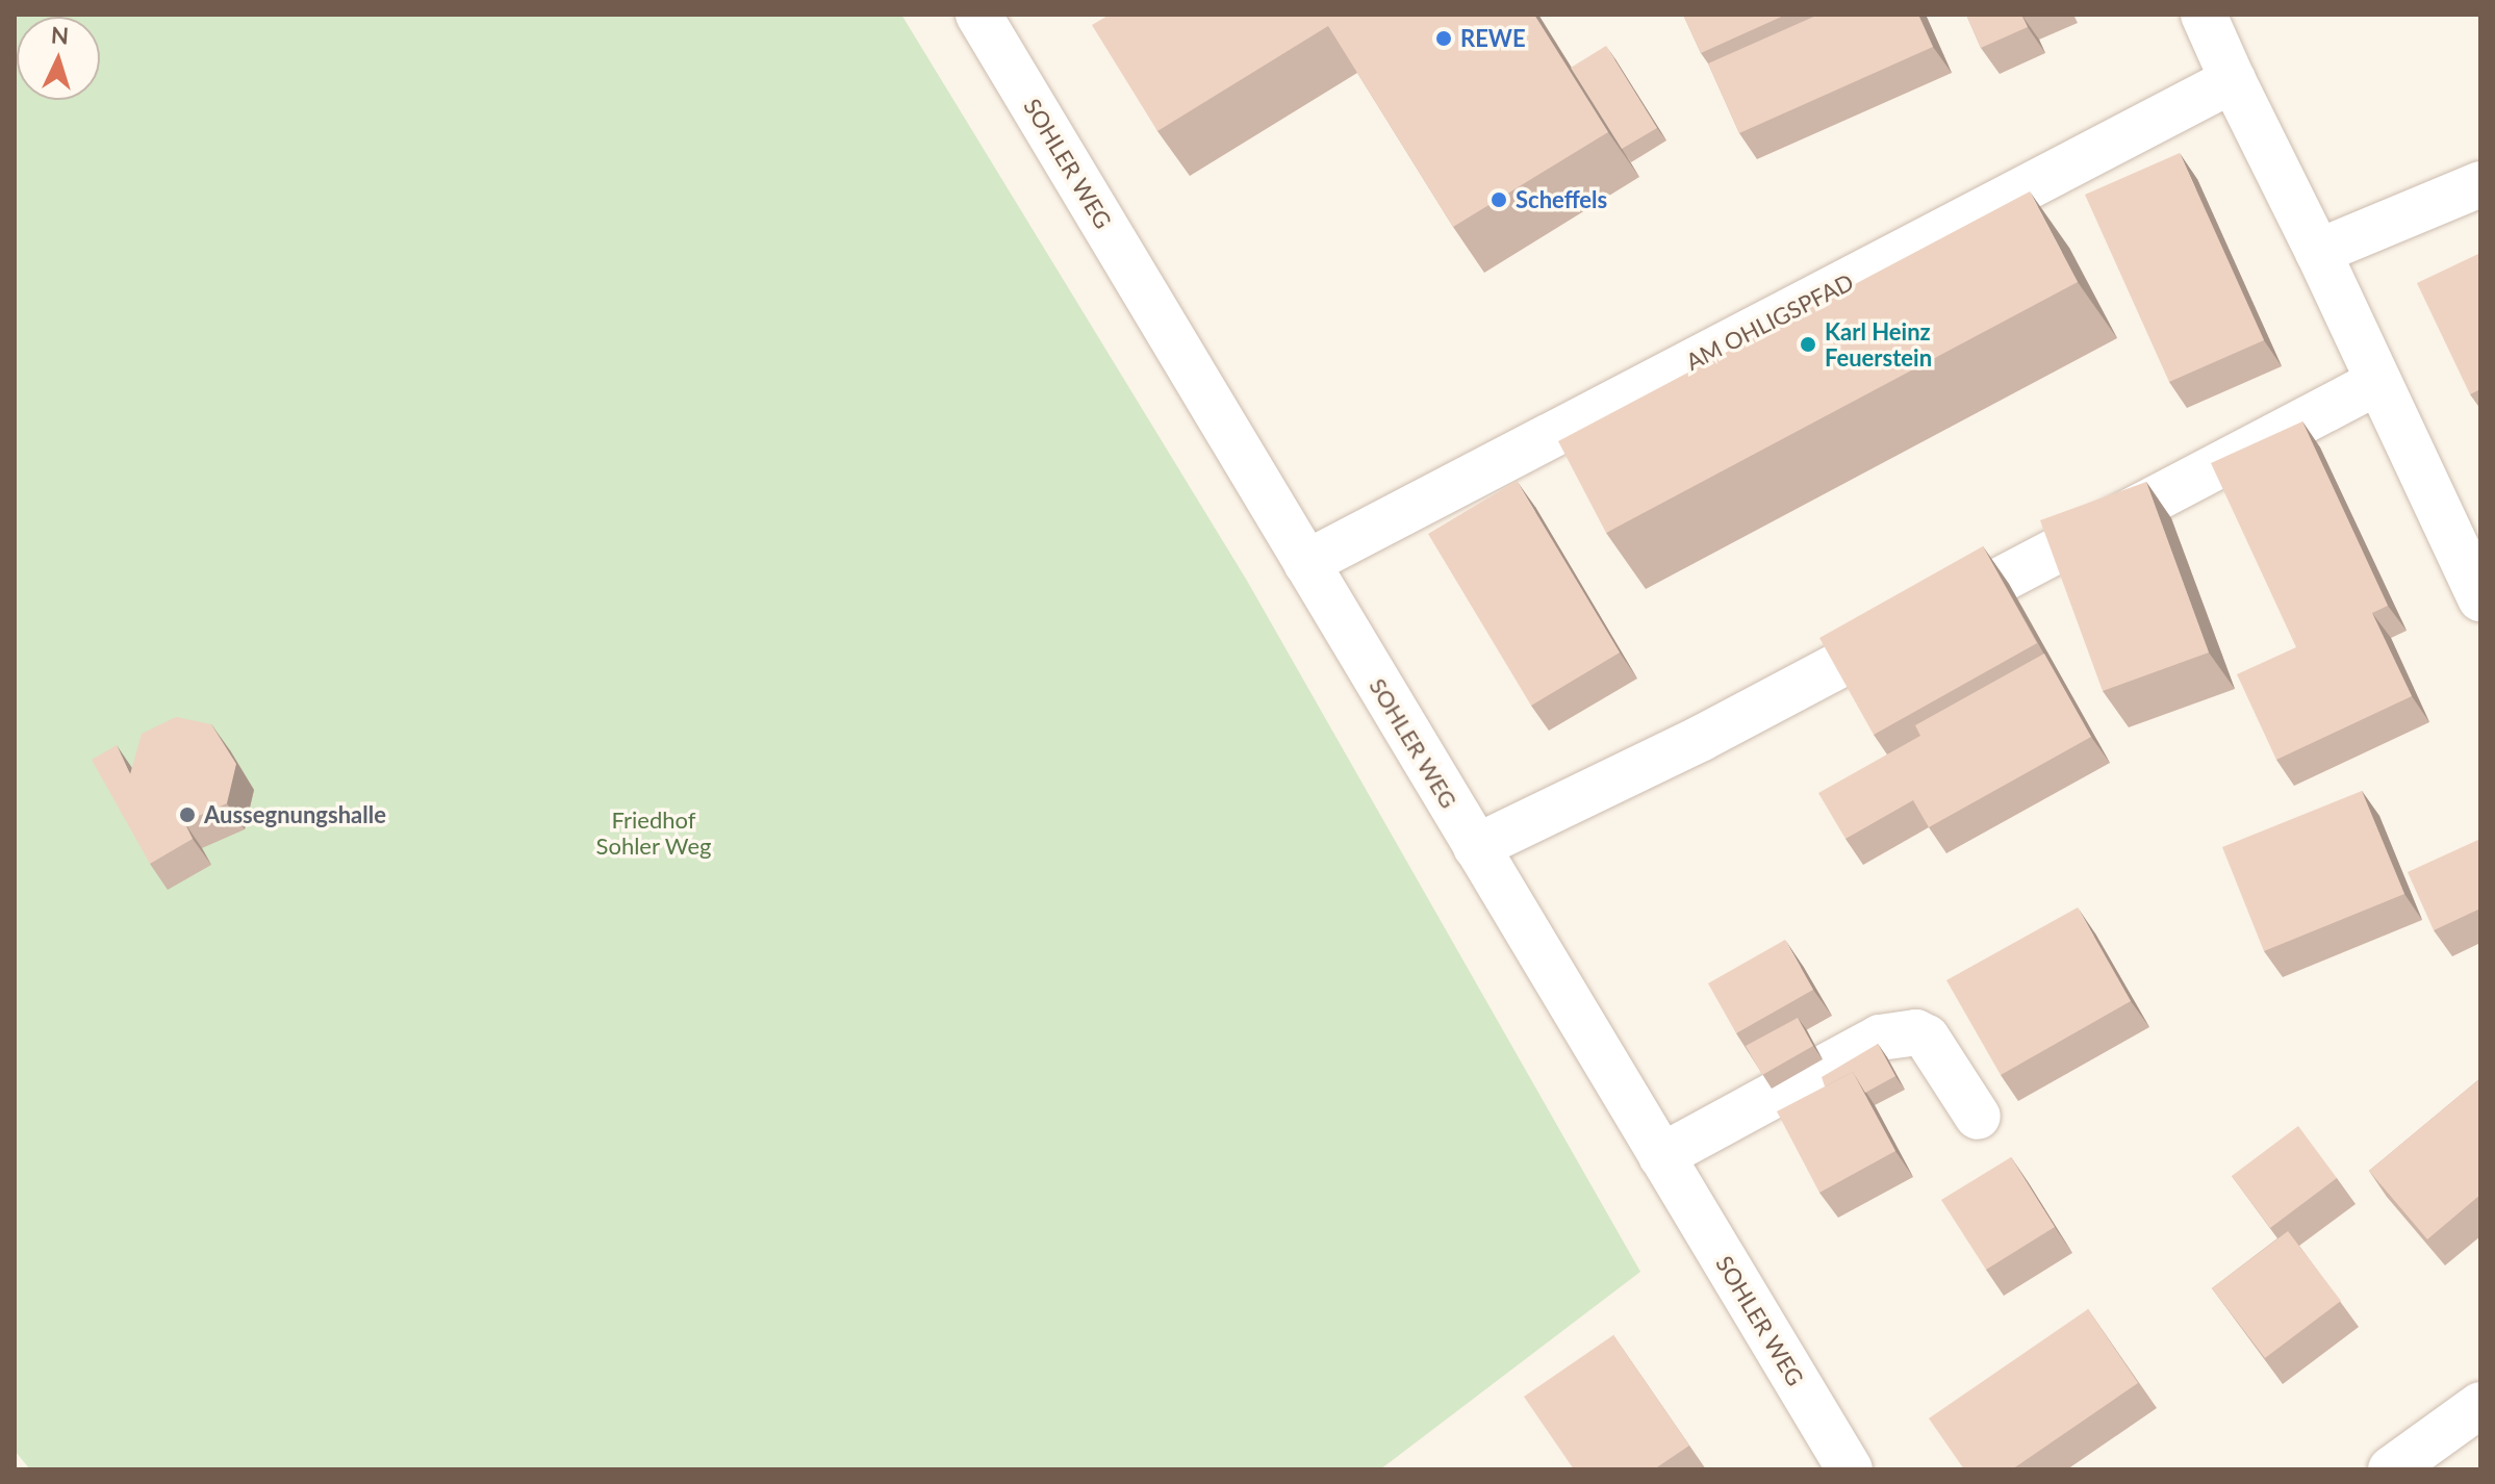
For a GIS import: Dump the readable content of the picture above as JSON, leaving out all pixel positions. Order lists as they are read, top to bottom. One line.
{"streets":{"street":["SOHLER WEG","AM OHLIGSPFAD"]},"crossings":[["SOHLER WEG","AM OHLIGSPFAD"]],"parks":["Friedhof Sohler Weg"],"places":["REWE","Scheffels","Karl Heinz Feuerstein","Aussegnungshalle"],"north":"top"}
